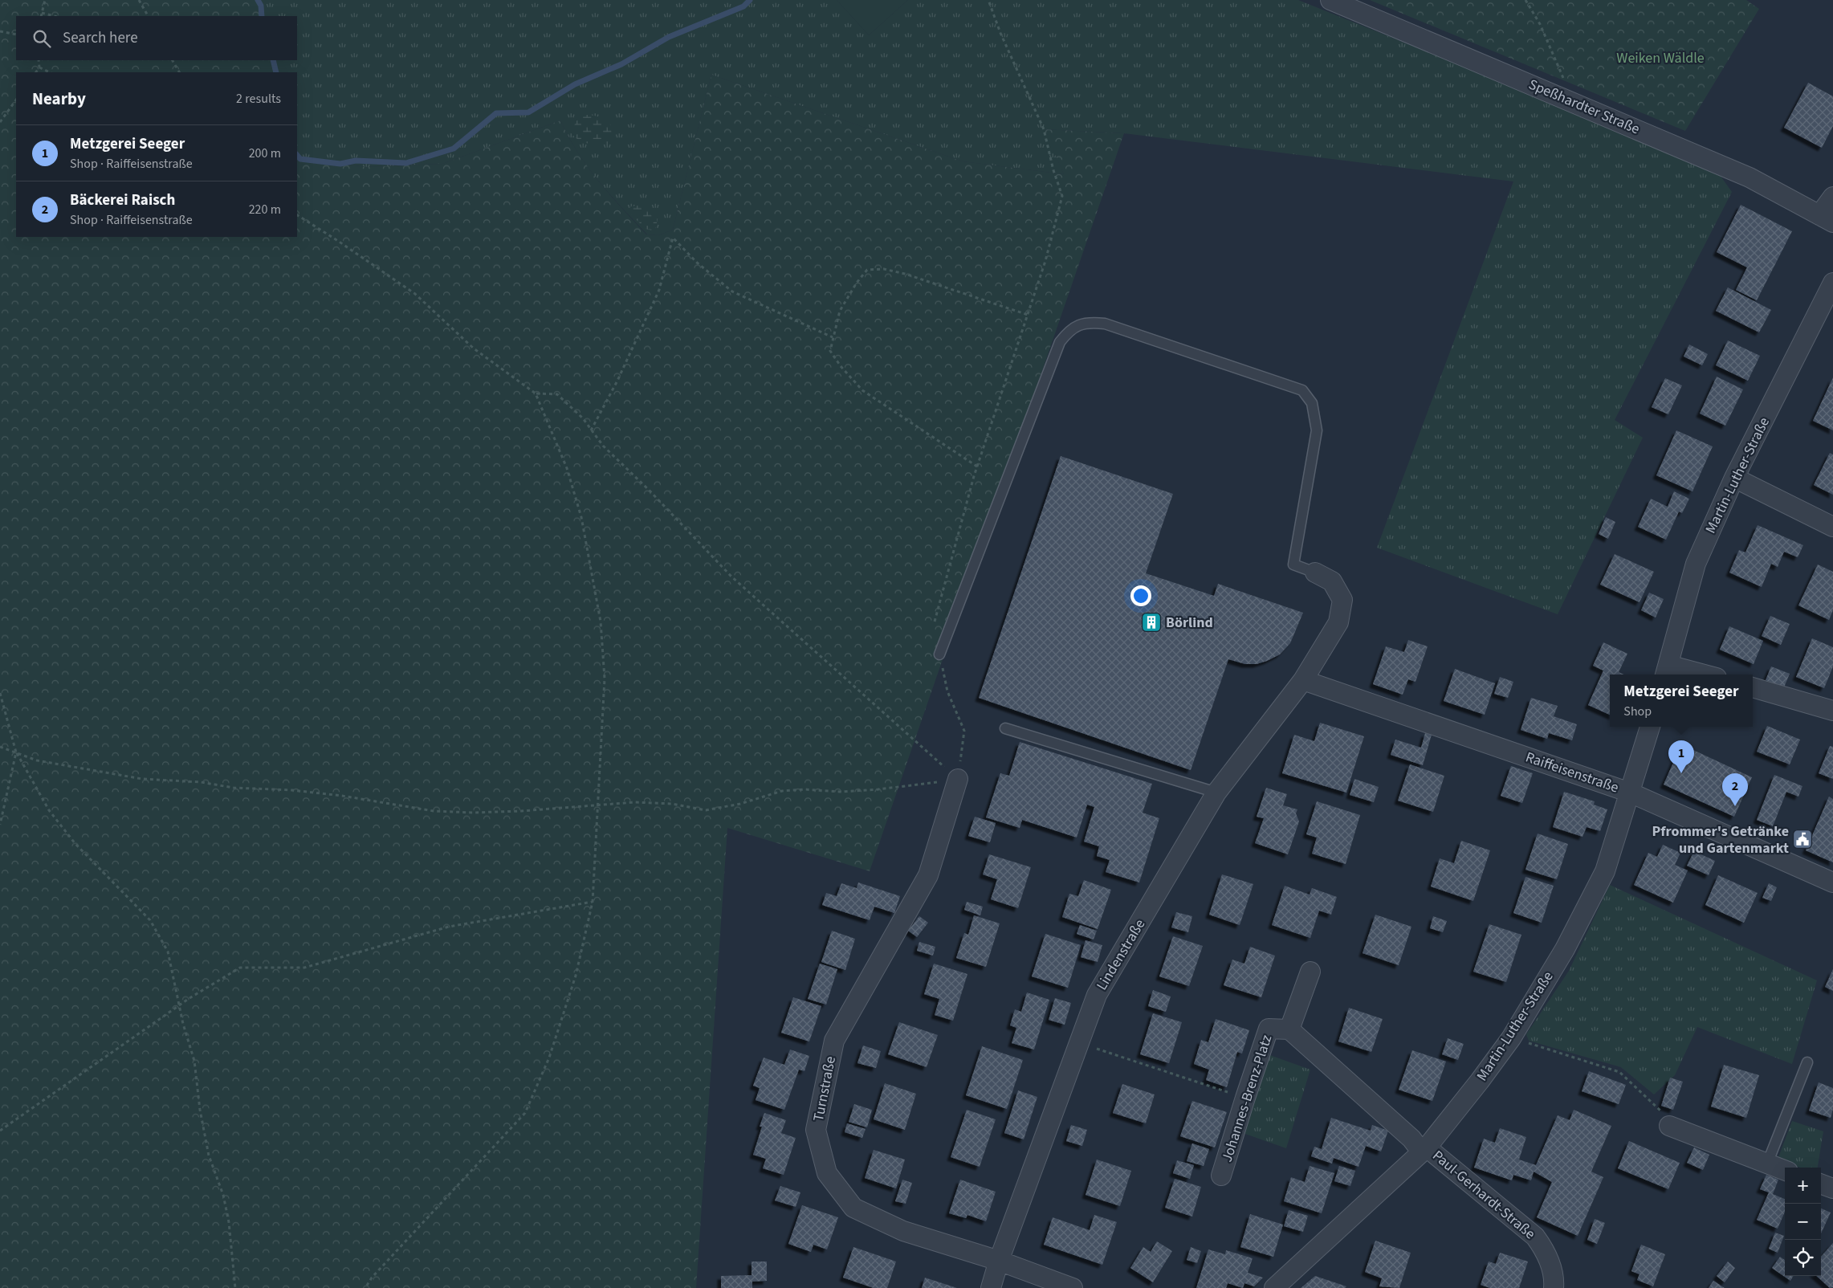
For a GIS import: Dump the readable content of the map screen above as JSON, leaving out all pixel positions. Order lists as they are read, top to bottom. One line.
{"streets":{"street":["Speßhardter Straße","Martin-Luther-Straße","Raiffeisenstraße","Lindenstraße","Turnstraße","Johannes-Brenz-Platz","Paul-Gerhardt-Straße"]},"crossings":[["Martin-Luther-Straße","Raiffeisenstraße"],["Martin-Luther-Straße","Paul-Gerhardt-Straße"],["Raiffeisenstraße","Lindenstraße"],["Lindenstraße","Turnstraße"],["Johannes-Brenz-Platz","Paul-Gerhardt-Straße"]],"parks":["Weiken Wäldle"],"places":{"building":["Börlind"],"public building":["Pfrommer's Getränke und Gartenmarkt"]},"page":{"search":"Search here","heading":["Nearby","2 results"],"list":[{"mark":"1","name":"Metzgerei Seeger","note":"Shop · Raiffeisenstraße","value":"200 m"},{"mark":"2","name":"Bäckerei Raisch","note":"Shop · Raiffeisenstraße","value":"220 m"}],"popup":["Metzgerei Seeger","Shop"],"pins":["1","2"],"map_buttons":["+","−"]}}
